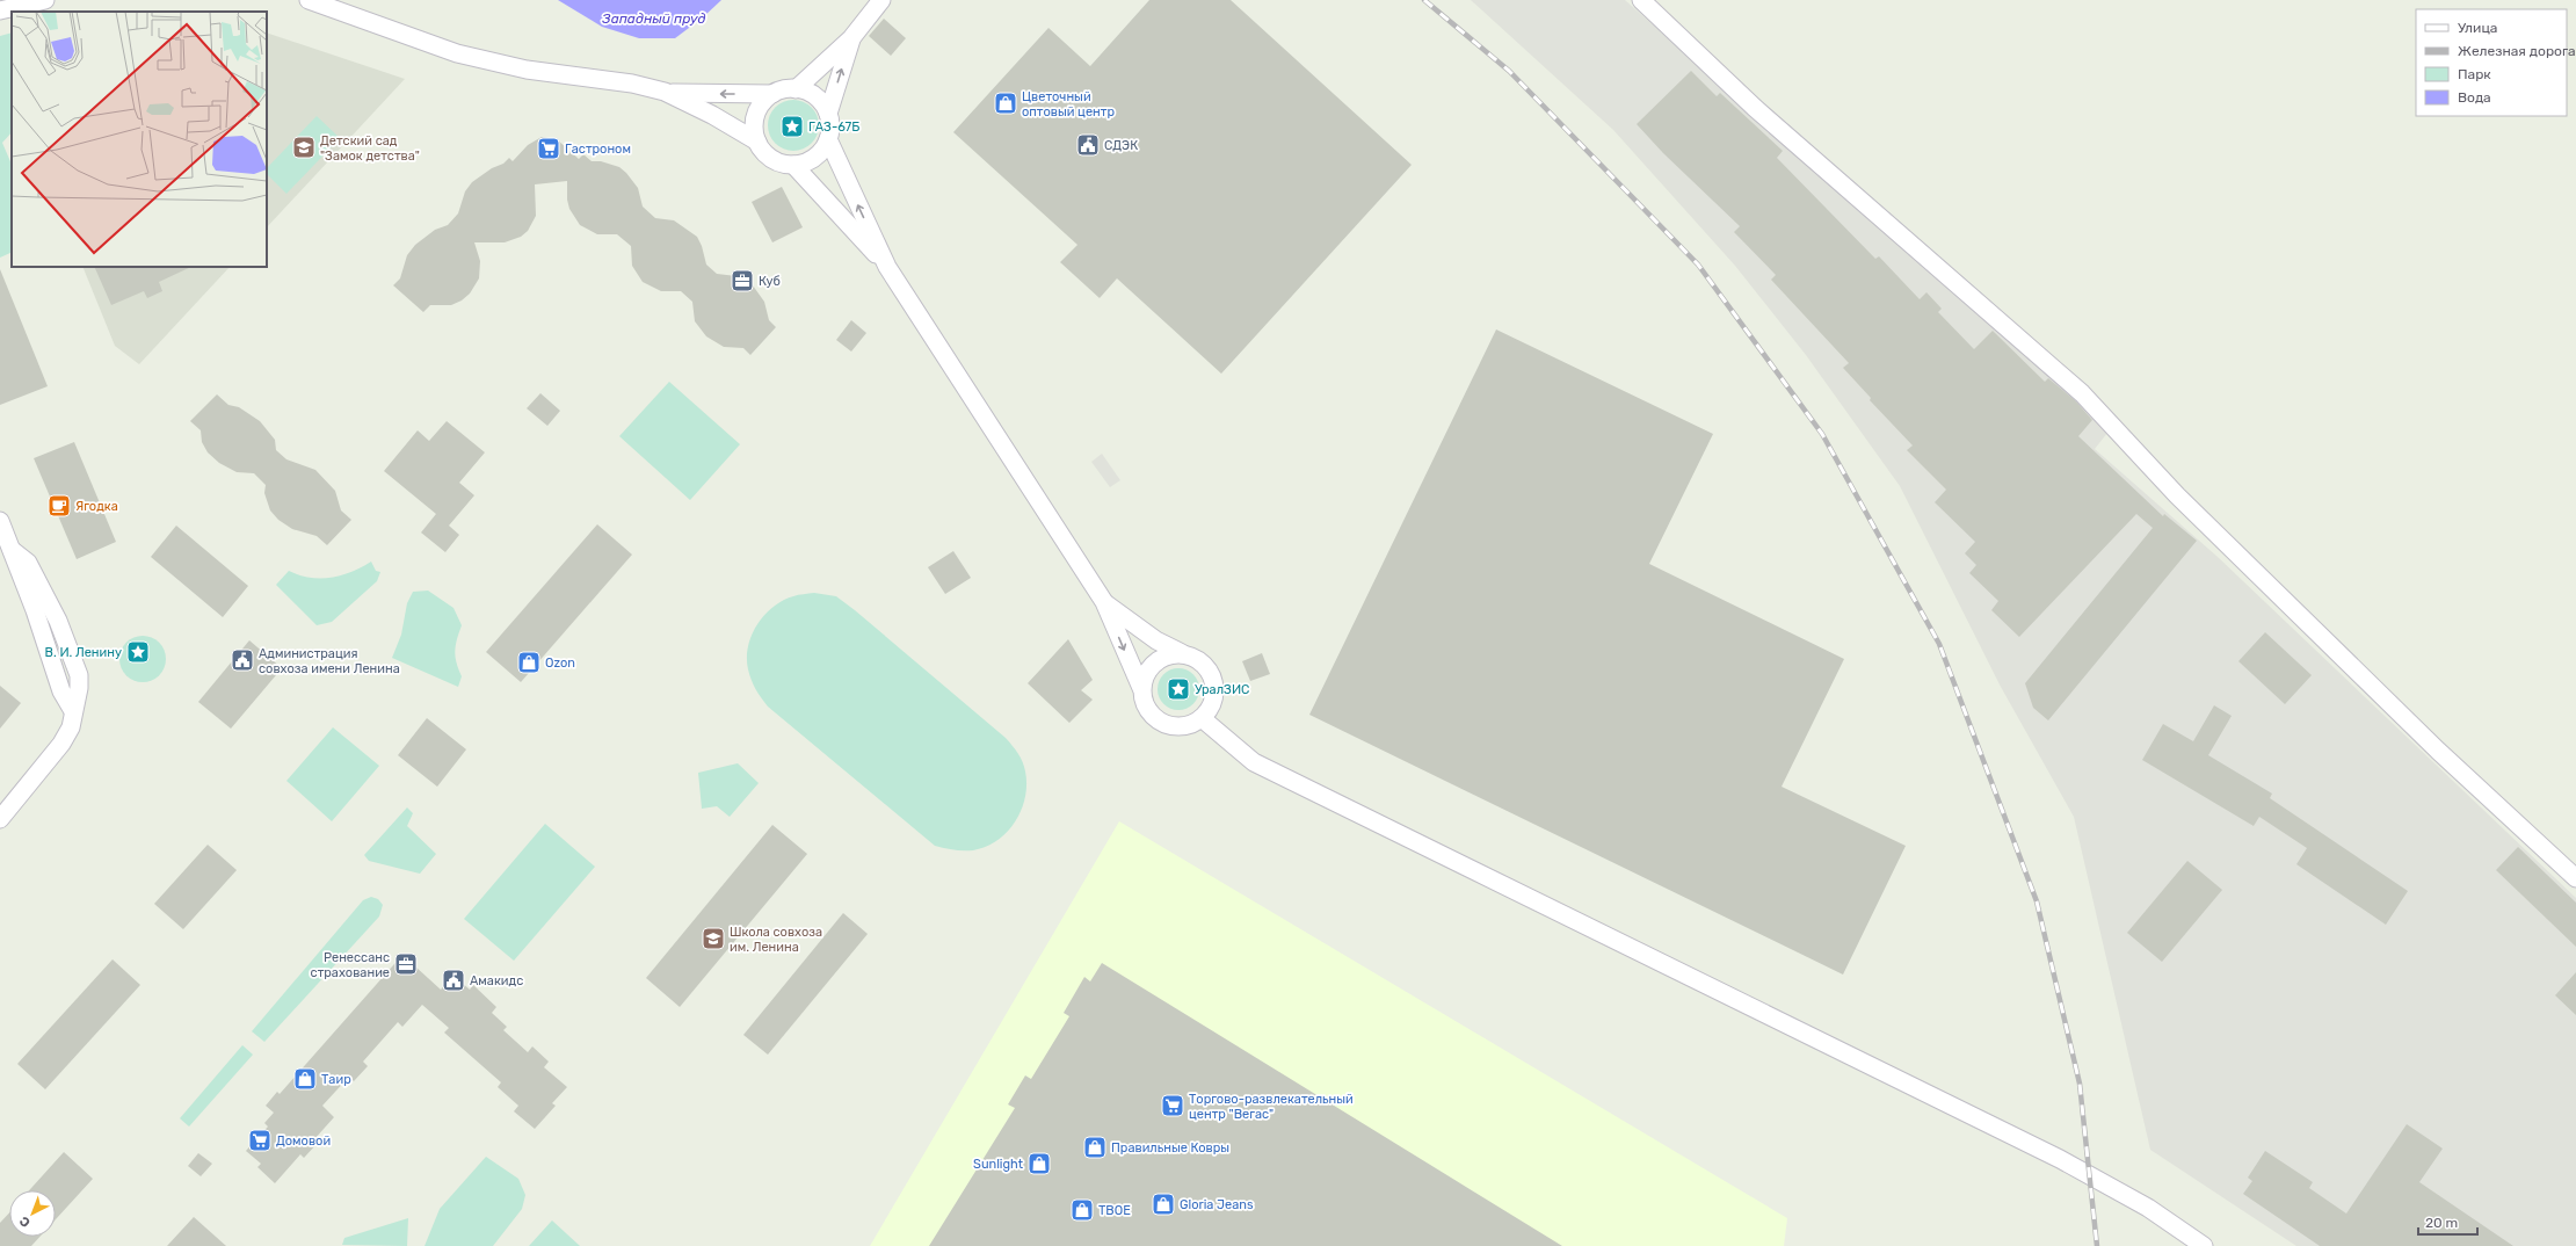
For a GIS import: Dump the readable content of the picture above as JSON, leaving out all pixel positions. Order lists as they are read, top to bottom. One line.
{"water":["Западный пруд"],"places":{"shop":["Цветочный оптовый центр","Ozon","Таир","Правильные Ковры","Sunlight","Gloria Jeans","ТВОЕ"],"place":["ГАЗ-67Б","В. И. Ленину","УралЗИС"],"public building":["СДЭК","Администрация совхоза имени Ленина","Амакидс"],"school or university":["Детский сад \"Замок детства\"","Школа совхоза им. Ленина"],"supermarket":["Гастроном","Торгово-развлекательный центр \"Вегас\"","Домовой"],"office":["Куб","Ренессанс страхование"],"cafe":["Ягодка"]},"legend":["Улица","Железная дорога","Парк","Вода"],"scale_bar":"20 m","north":"bottom left"}
